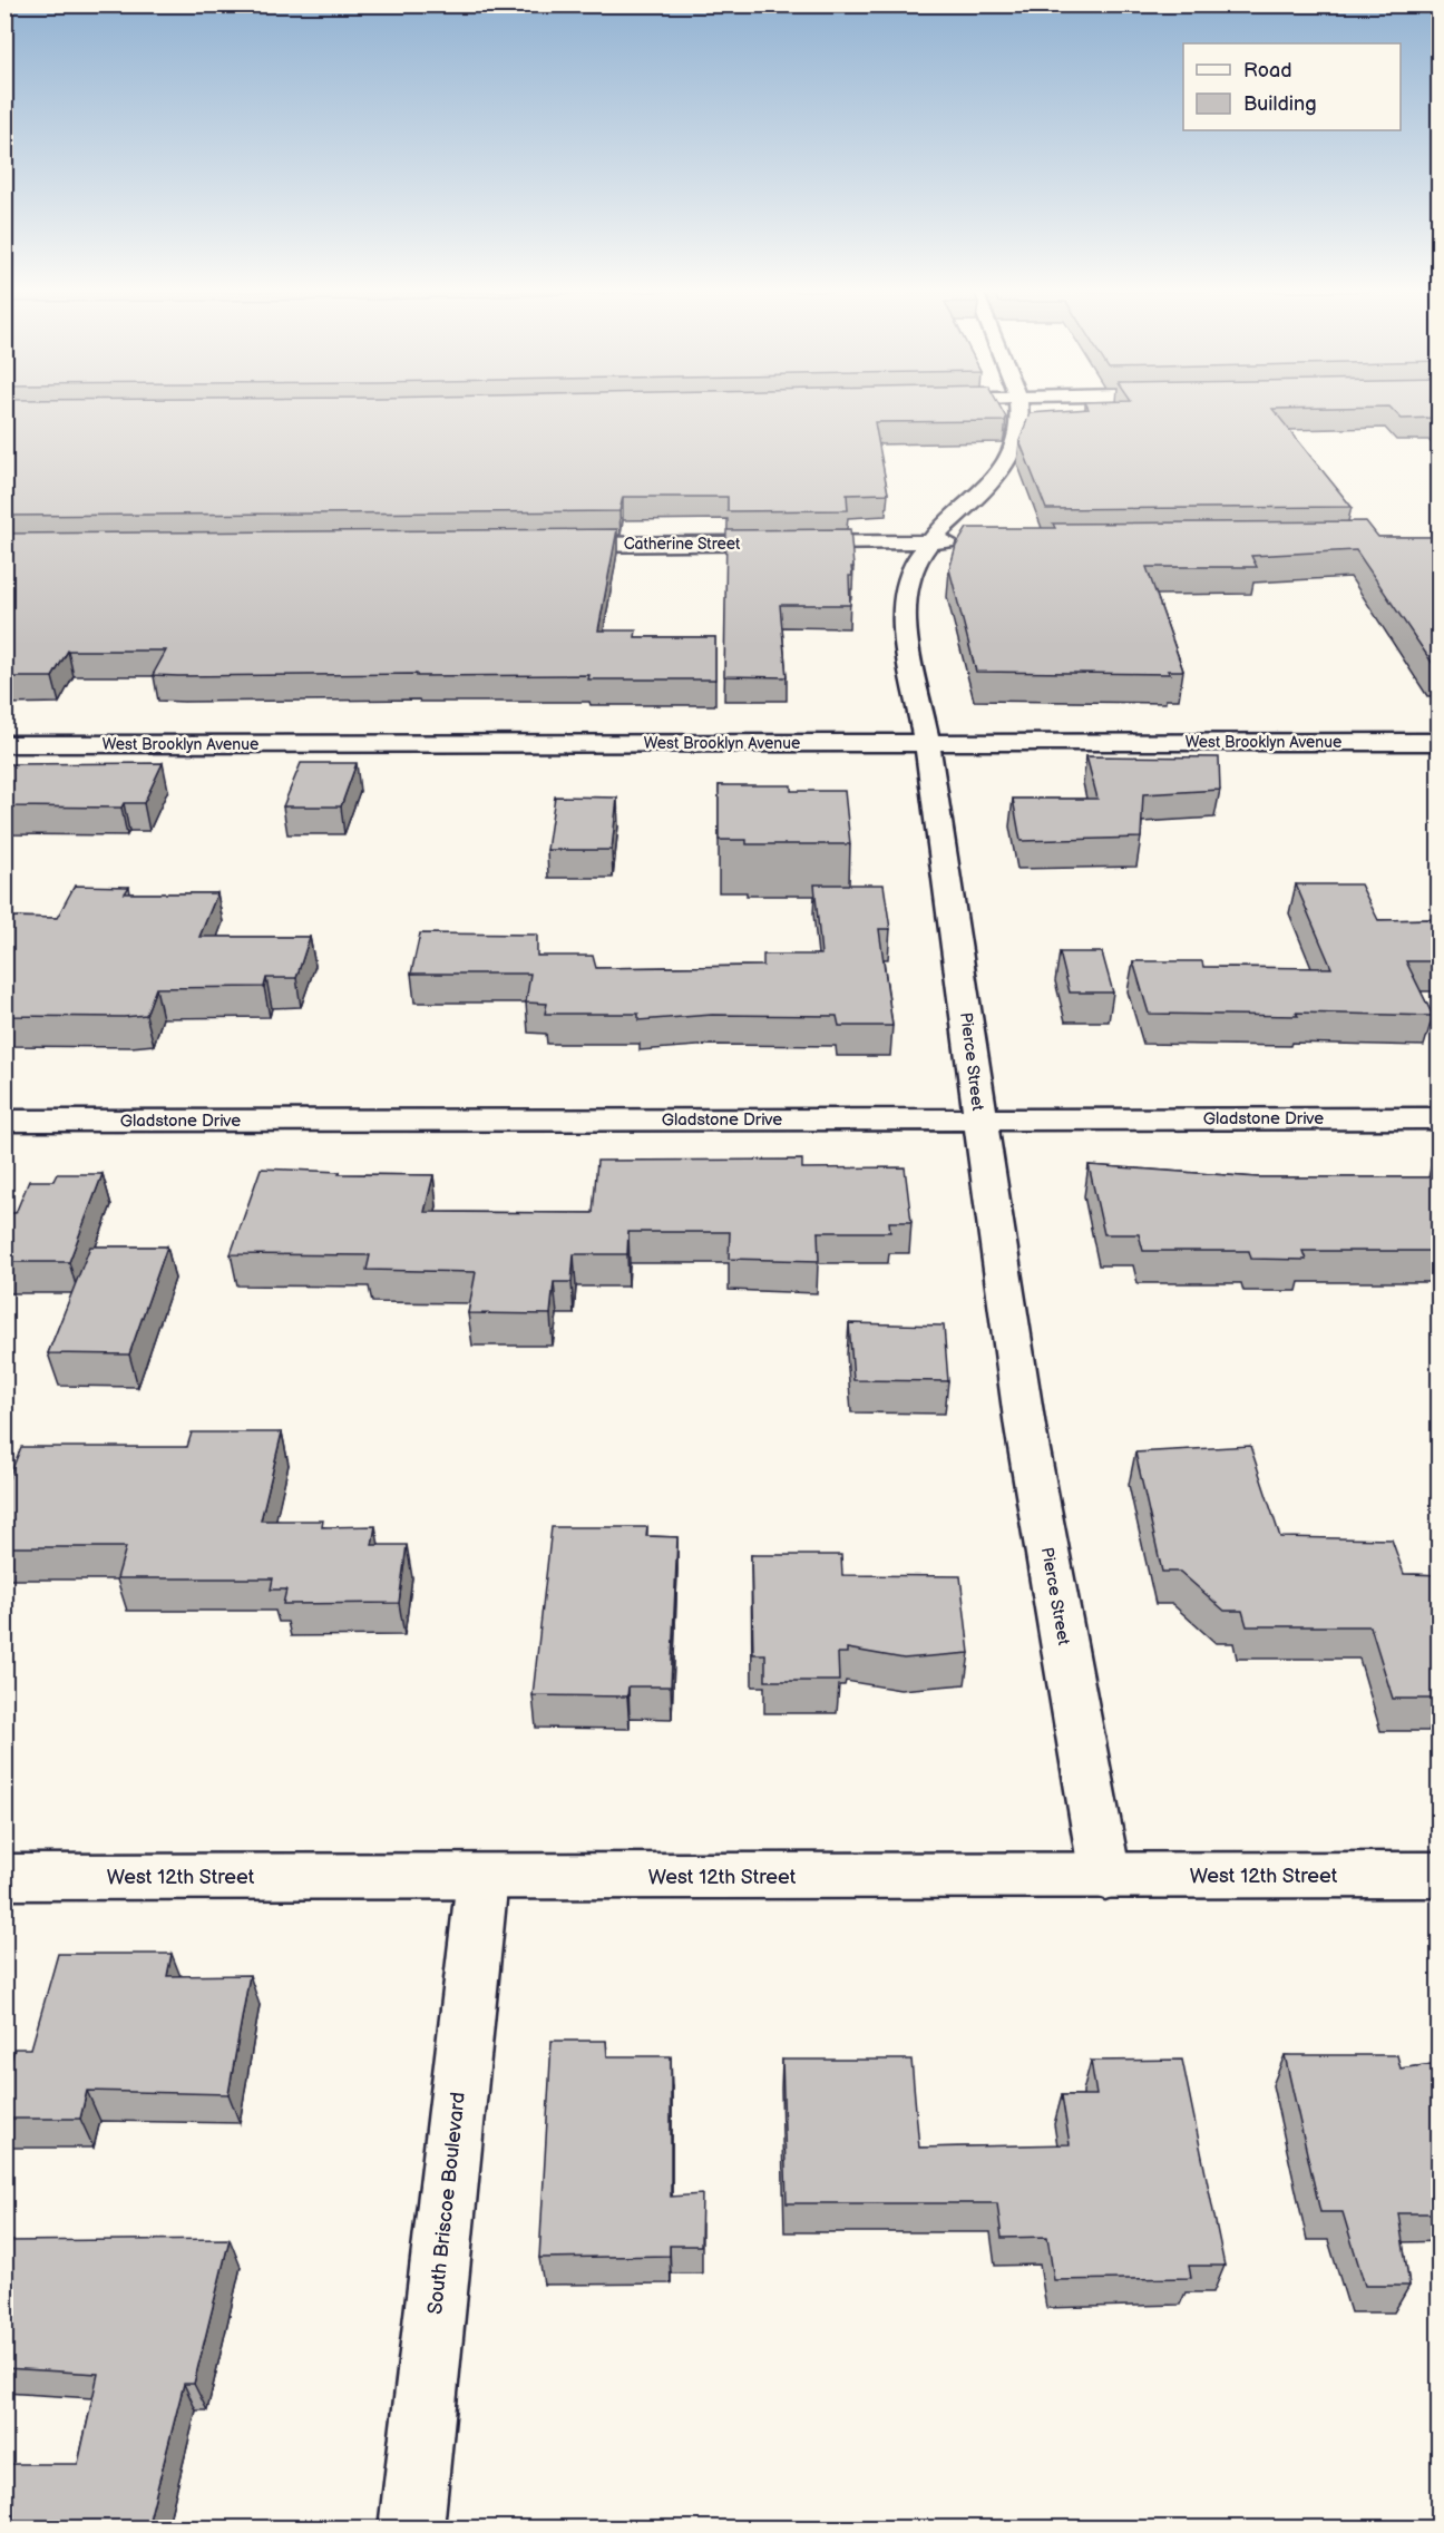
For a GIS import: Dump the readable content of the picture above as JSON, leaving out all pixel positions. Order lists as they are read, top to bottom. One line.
{"streets":{"street":["Catherine Street","West Brooklyn Avenue","Pierce Street","Gladstone Drive","West 12th Street","South Briscoe Boulevard"]},"crossings":[["Catherine Street","Pierce Street"],["West Brooklyn Avenue","Pierce Street"],["Pierce Street","Gladstone Drive"],["Pierce Street","West 12th Street"],["West 12th Street","South Briscoe Boulevard"]],"legend":["Road","Building"]}
